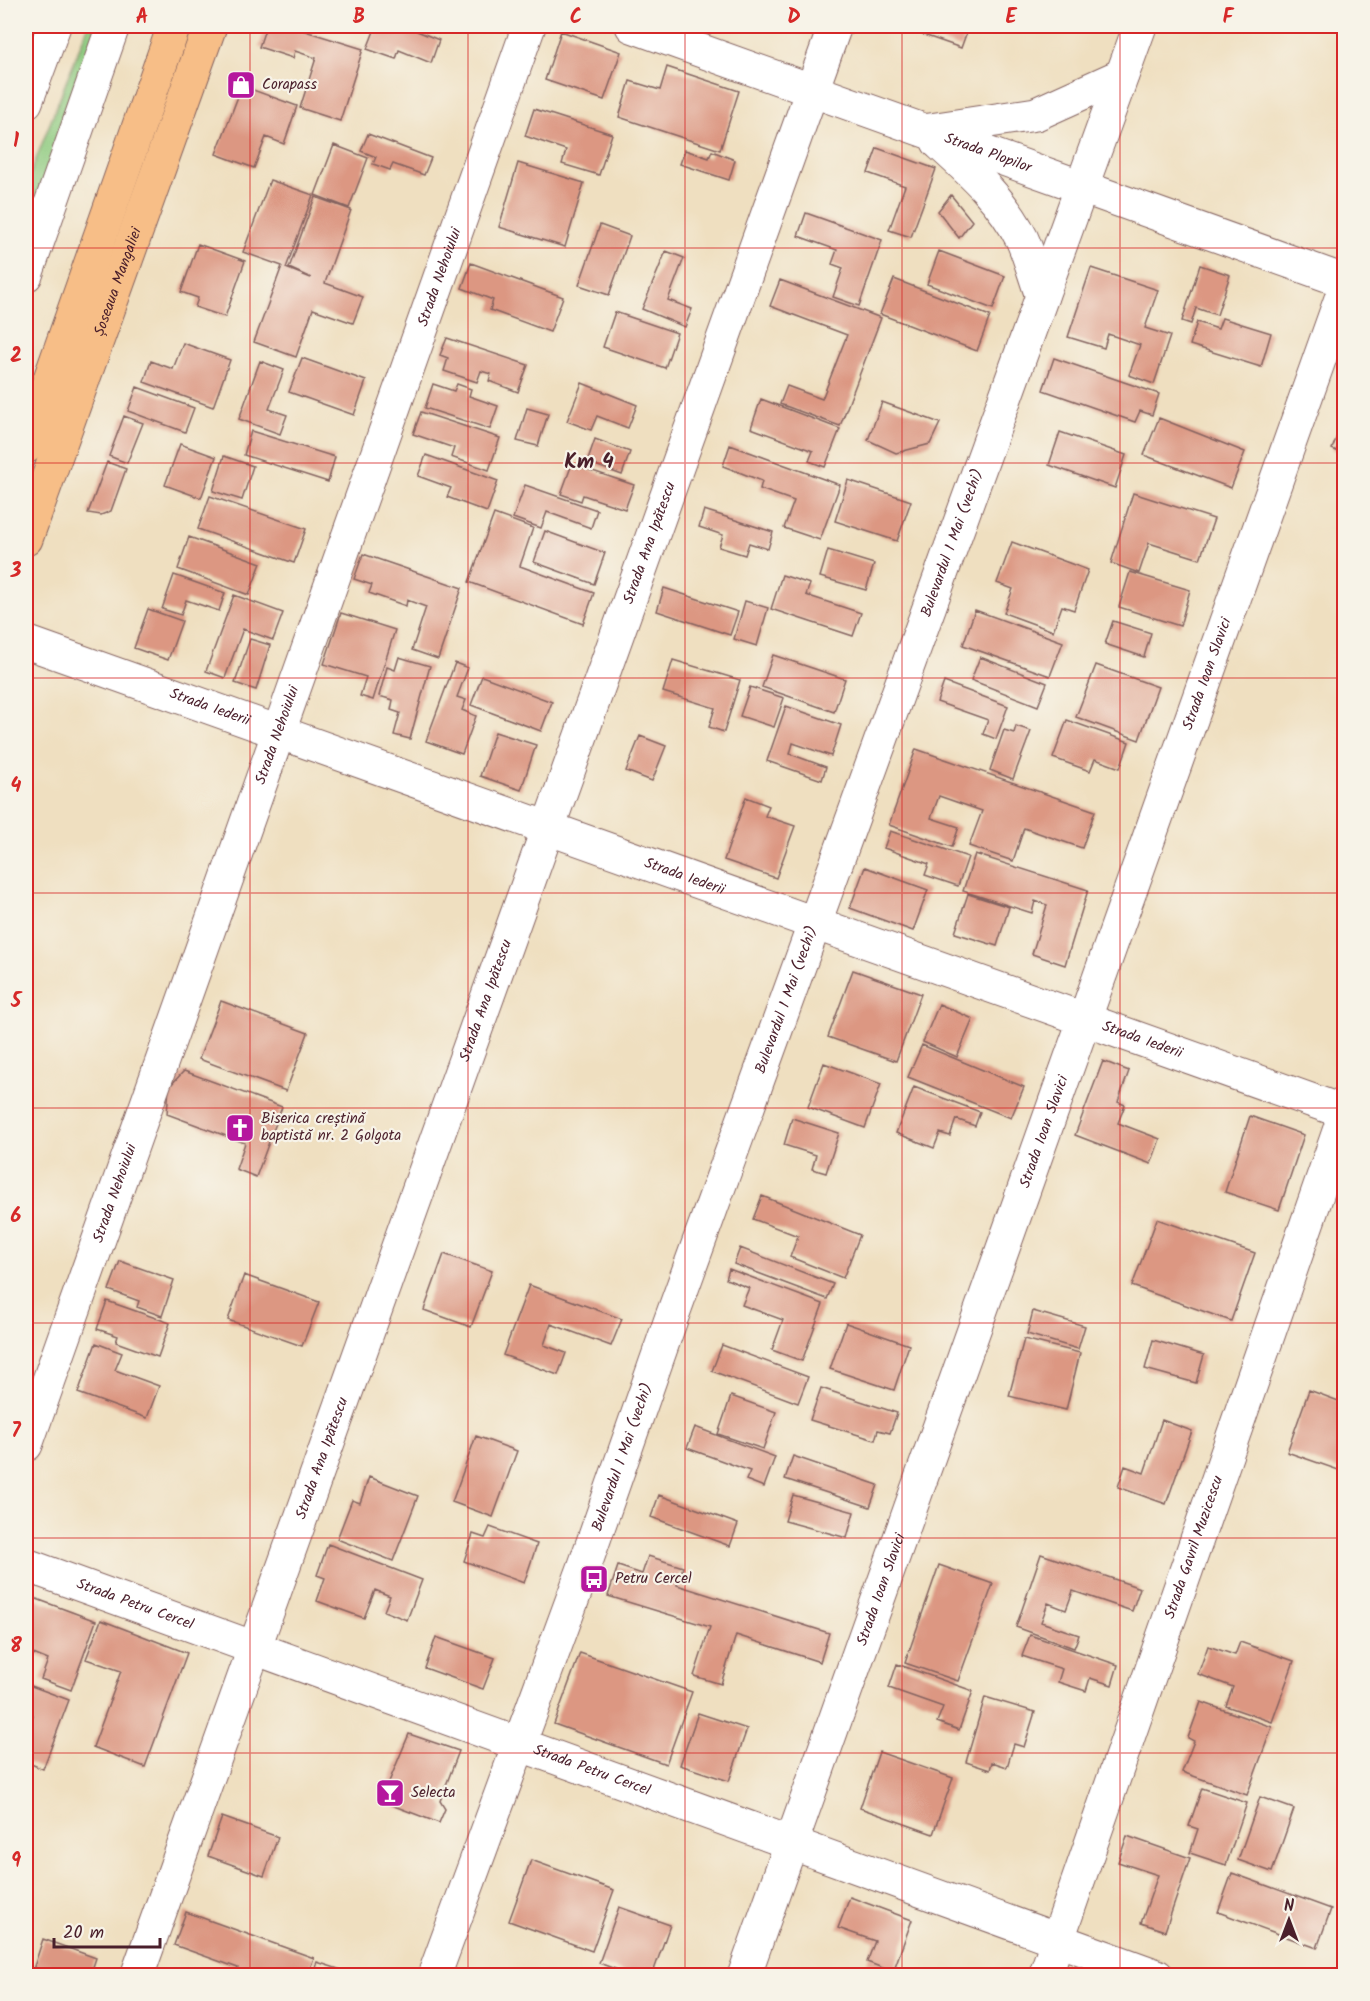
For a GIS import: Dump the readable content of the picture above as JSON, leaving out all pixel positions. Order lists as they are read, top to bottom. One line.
{"streets":{"main road":["Șoseaua Mangaliei"],"street":["Strada Plopilor","Strada Nehoiului","Strada Ana Ipătescu","Bulevardul 1 Mai (vechi)","Strada Ioan Slavici","Strada Iederii","Strada Gavril Muzicescu","Strada Petru Cercel"]},"crossings":[["Strada Plopilor","Strada Ana Ipătescu"],["Strada Plopilor","Bulevardul 1 Mai (vechi)"],["Strada Nehoiului","Strada Iederii"],["Strada Ana Ipătescu","Strada Iederii"],["Strada Ana Ipătescu","Strada Petru Cercel"],["Bulevardul 1 Mai (vechi)","Strada Iederii"],["Bulevardul 1 Mai (vechi)","Strada Petru Cercel"],["Strada Ioan Slavici","Strada Iederii"],["Strada Ioan Slavici","Strada Petru Cercel"],["Strada Gavril Muzicescu","Strada Petru Cercel"]],"districts":["Km 4"],"places":{"shop":["Corapass"],"church":["Biserica creștină baptistă nr. 2 Golgota"],"bus stop":["Petru Cercel"],"bar":["Selecta"]},"scale_bar":"20 m","north":"top","grid":{"columns":["A","B","C","D","E","F"],"rows":["1","2","3","4","5","6","7","8","9"]}}
